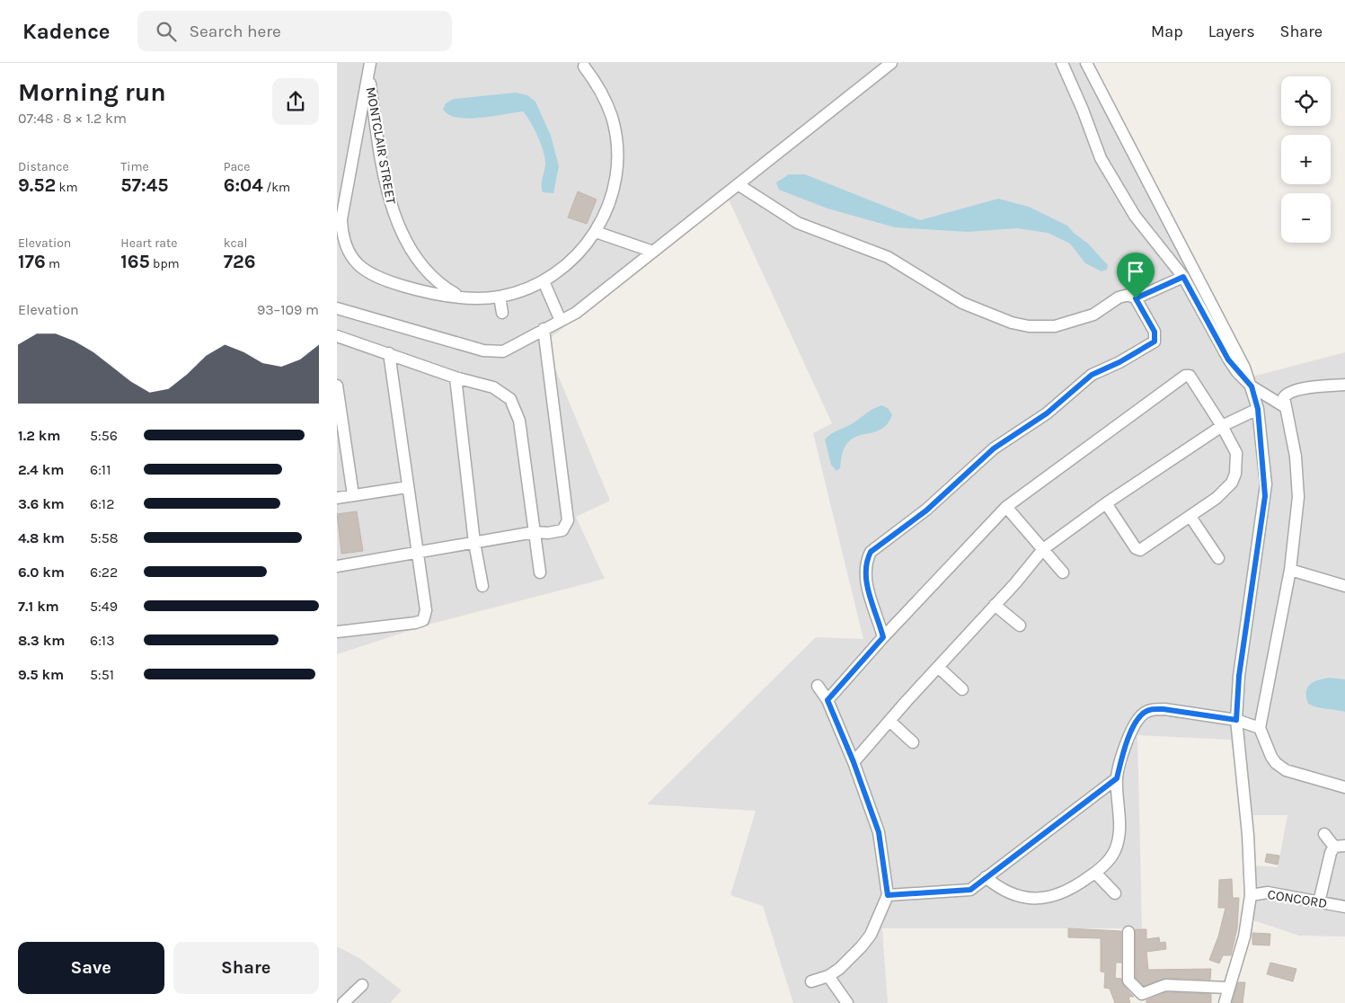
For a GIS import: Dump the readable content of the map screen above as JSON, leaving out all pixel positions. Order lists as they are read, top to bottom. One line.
{"streets":{"street":["MONTCLAIR STREET","CONCORD"]},"page":{"header":"Kadence","search":"Search here","nav":["Map","Layers","Share"],"heading":["Morning run","07:48 · 8 × 1.2 km"],"map_buttons":["+","−"],"stats":[["Distance","9.52 km"],["Time","57:45"],["Pace","6:04 /km"],["Elevation","176 m"],["Heart rate","165 bpm"],["kcal","726"]],"chart":["Elevation","93–109 m"],"list":[{"name":"1.2 km","note":"5:56"},{"name":"2.4 km","note":"6:11"},{"name":"3.6 km","note":"6:12"},{"name":"4.8 km","note":"5:58"},{"name":"6.0 km","note":"6:22"},{"name":"7.1 km","note":"5:49"},{"name":"8.3 km","note":"6:13"},{"name":"9.5 km","note":"5:51"}],"buttons":["Save","Share"]}}
